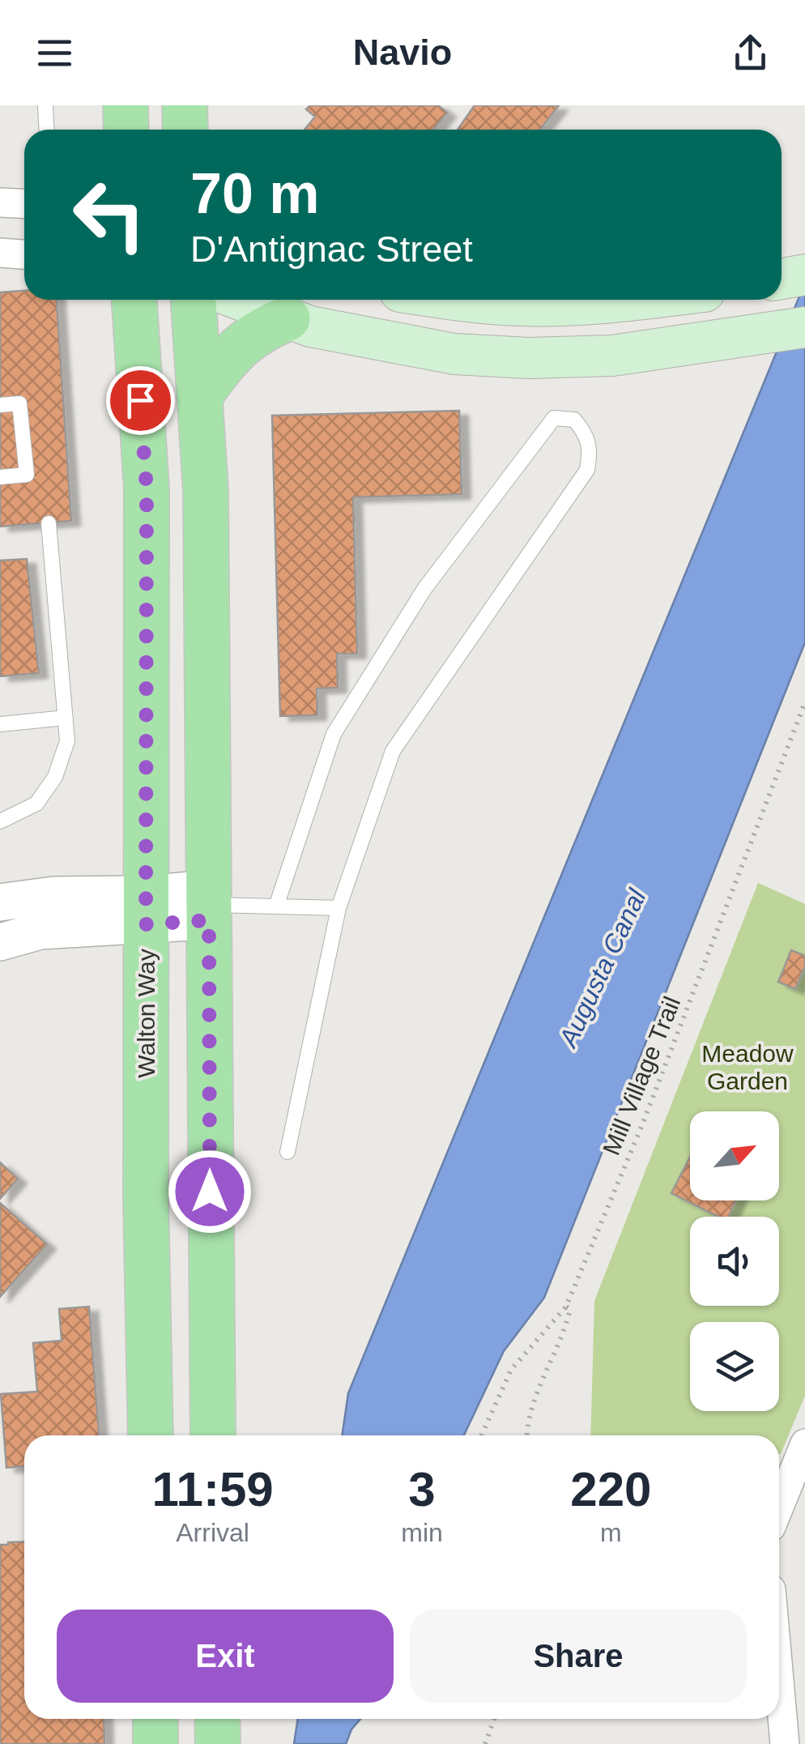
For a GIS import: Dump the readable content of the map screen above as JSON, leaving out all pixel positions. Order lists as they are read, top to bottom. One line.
{"streets":{"main road":["Walton Way"],"path":["Mill Village Trail"]},"water":["Augusta Canal"],"parks":["Meadow Garden"],"north":"top right","page":{"header":"Navio","turn":["70 m","D'Antignac Street"],"eta":["11:59","Arrival","3","min","220","m"],"buttons":["Exit","Share"]}}
